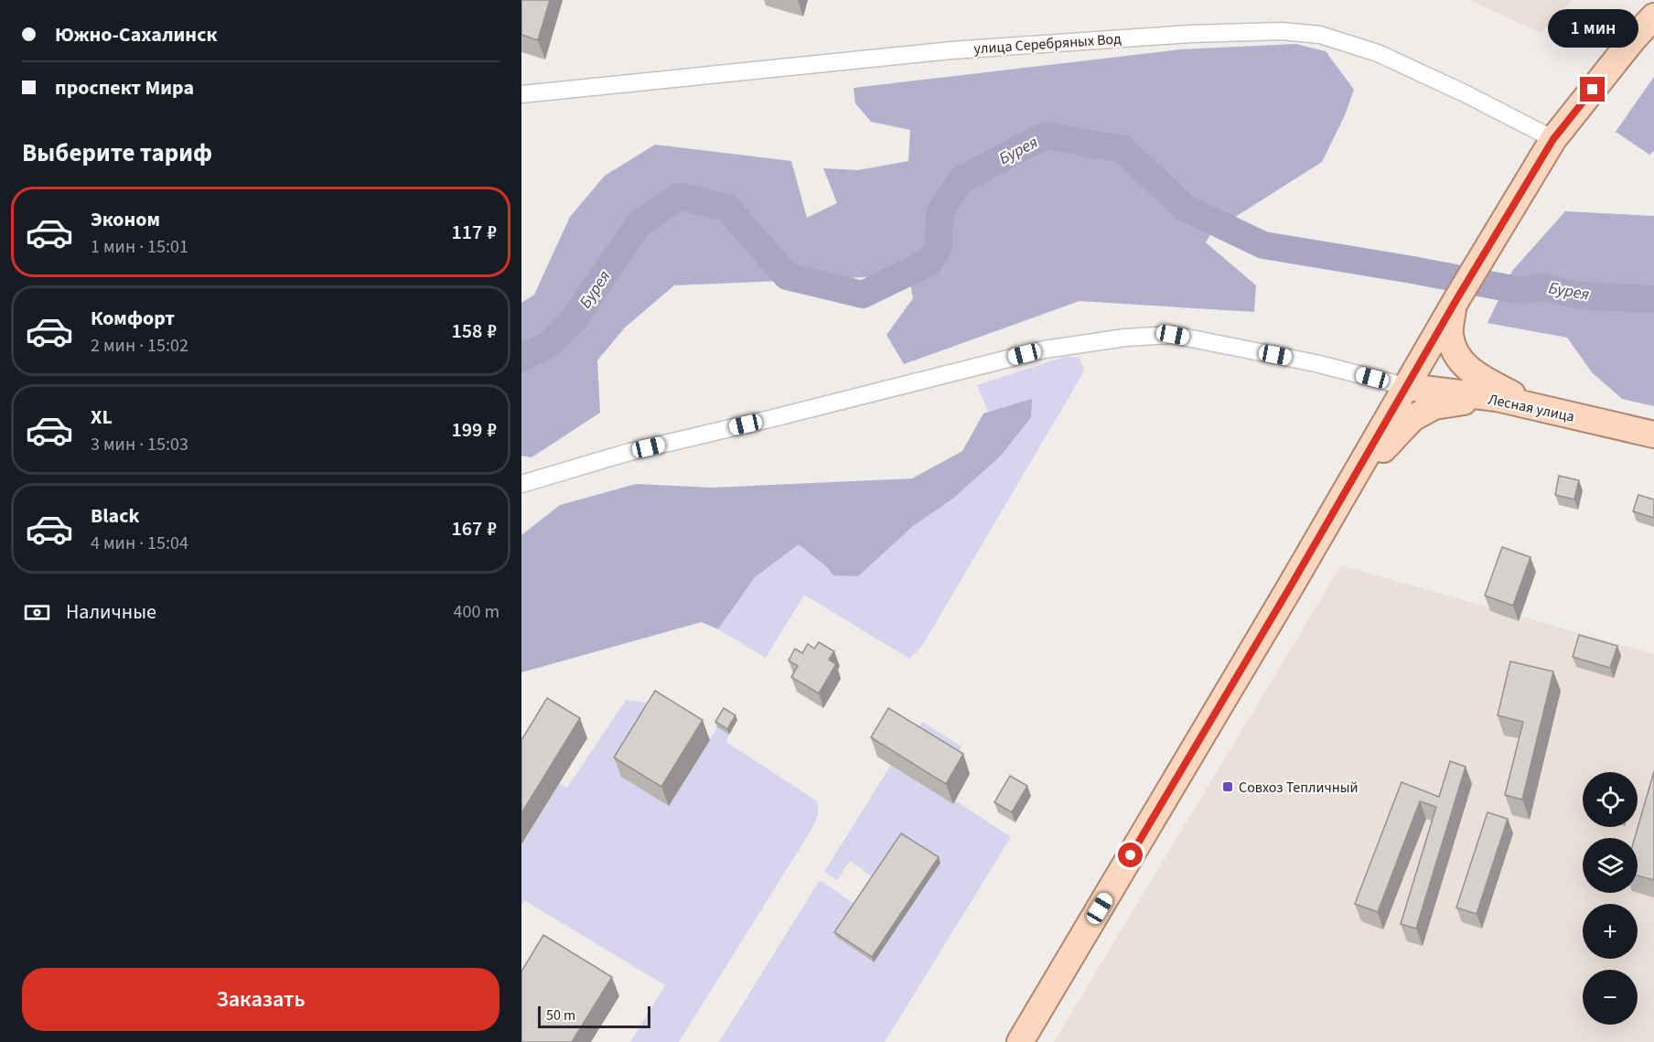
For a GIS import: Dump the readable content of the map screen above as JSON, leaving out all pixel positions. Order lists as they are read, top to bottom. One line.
{"streets":{"main road":["Лесная улица"],"street":["улица Серебряных Вод"]},"water":["Бурея"],"places":{"transit":["Совхоз Тепличный"]},"scale_bar":"50 m","page":{"banner":["Южно-Сахалинск","проспект Мира"],"bubble":"1 мин","heading":"Выберите тариф","list":[{"name":"Эконом","note":"1 мин · 15:01","value":"117 ₽"},{"name":"Комфорт","note":"2 мин · 15:02","value":"158 ₽"},{"name":"XL","note":"3 мин · 15:03","value":"199 ₽"},{"name":"Black","note":"4 мин · 15:04","value":"167 ₽"}],"pay":["Наличные","400 m"],"map_buttons":["+","−"],"buttons":"Заказать","scale":"50 m"}}
